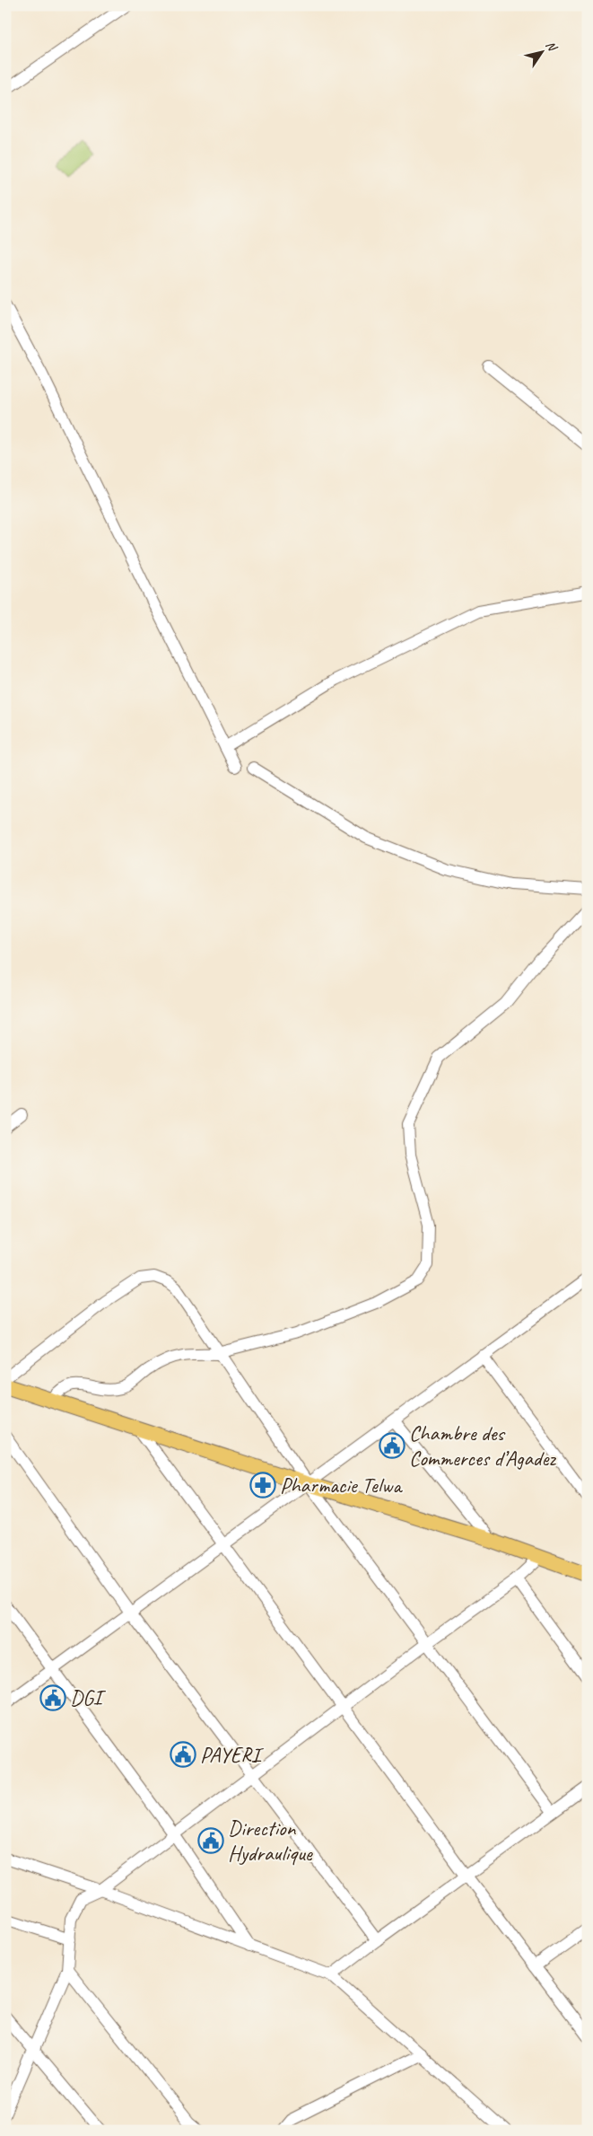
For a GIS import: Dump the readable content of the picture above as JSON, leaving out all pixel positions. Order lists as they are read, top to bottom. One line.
{"places":{"public building":["Chambre des Commerces d’Agadez","DGI","PAYERI","Direction Hydraulique"],"pharmacy":["Pharmacie Telwa"]},"north":"top right"}
